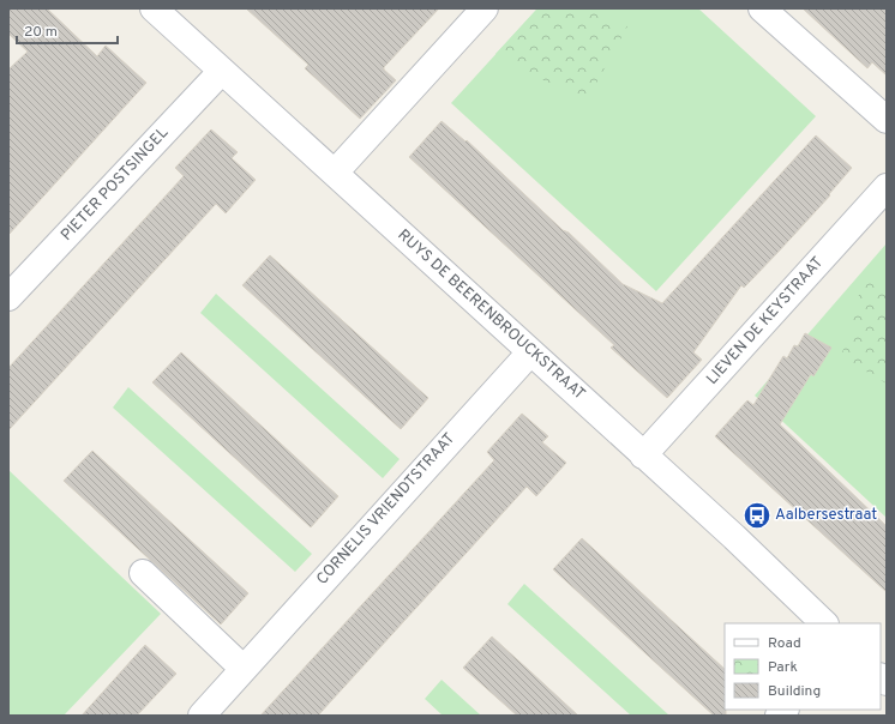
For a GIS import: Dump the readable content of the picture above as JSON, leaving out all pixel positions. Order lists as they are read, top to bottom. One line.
{"streets":{"street":["PIETER POSTSINGEL","RUYS DE BEERENBROUCKSTRAAT","LIEVEN DE KEYSTRAAT","CORNELIS VRIENDTSTRAAT"]},"crossings":[["PIETER POSTSINGEL","RUYS DE BEERENBROUCKSTRAAT"],["RUYS DE BEERENBROUCKSTRAAT","LIEVEN DE KEYSTRAAT"],["RUYS DE BEERENBROUCKSTRAAT","CORNELIS VRIENDTSTRAAT"]],"places":{"bus stop":["Aalbersestraat"]},"legend":["Road","Park","Building"],"scale_bar":"20 m"}
